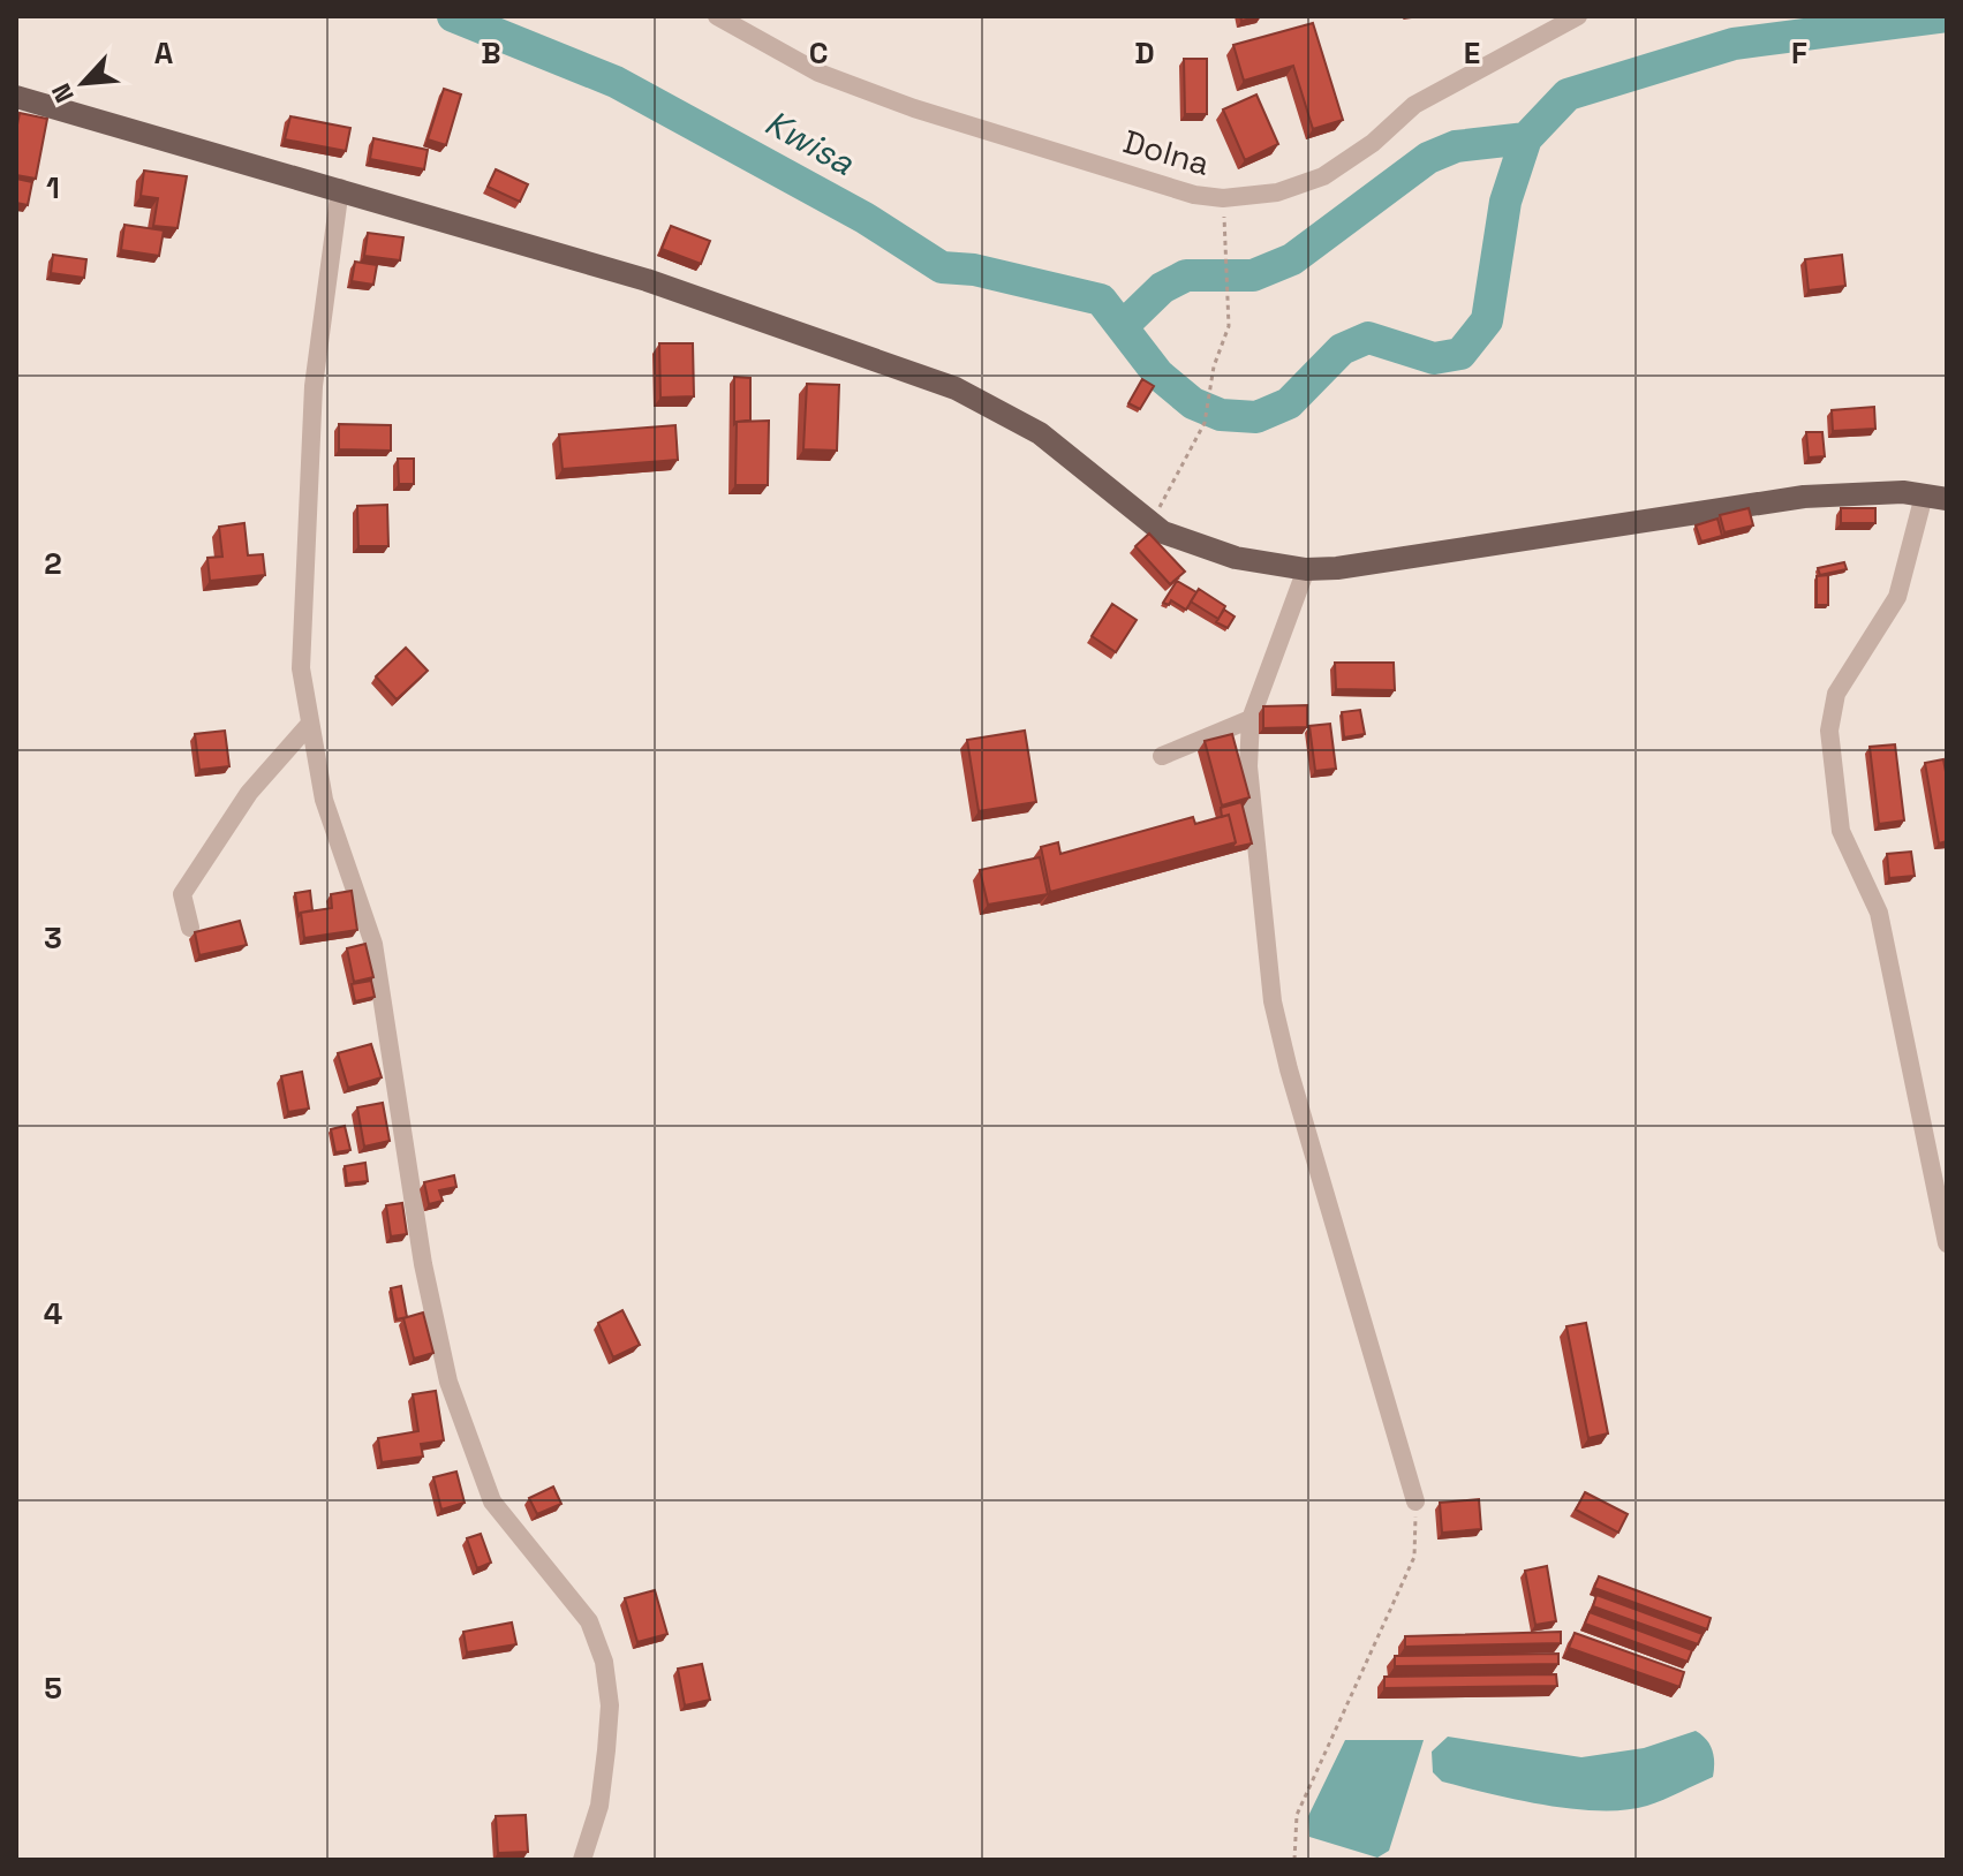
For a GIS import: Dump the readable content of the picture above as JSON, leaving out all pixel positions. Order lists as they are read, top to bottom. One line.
{"streets":{"street":["Dolna"]},"water":["Kwisa"],"north":"bottom left","grid":{"columns":["A","B","C","D","E","F"],"rows":["1","2","3","4","5"]}}
